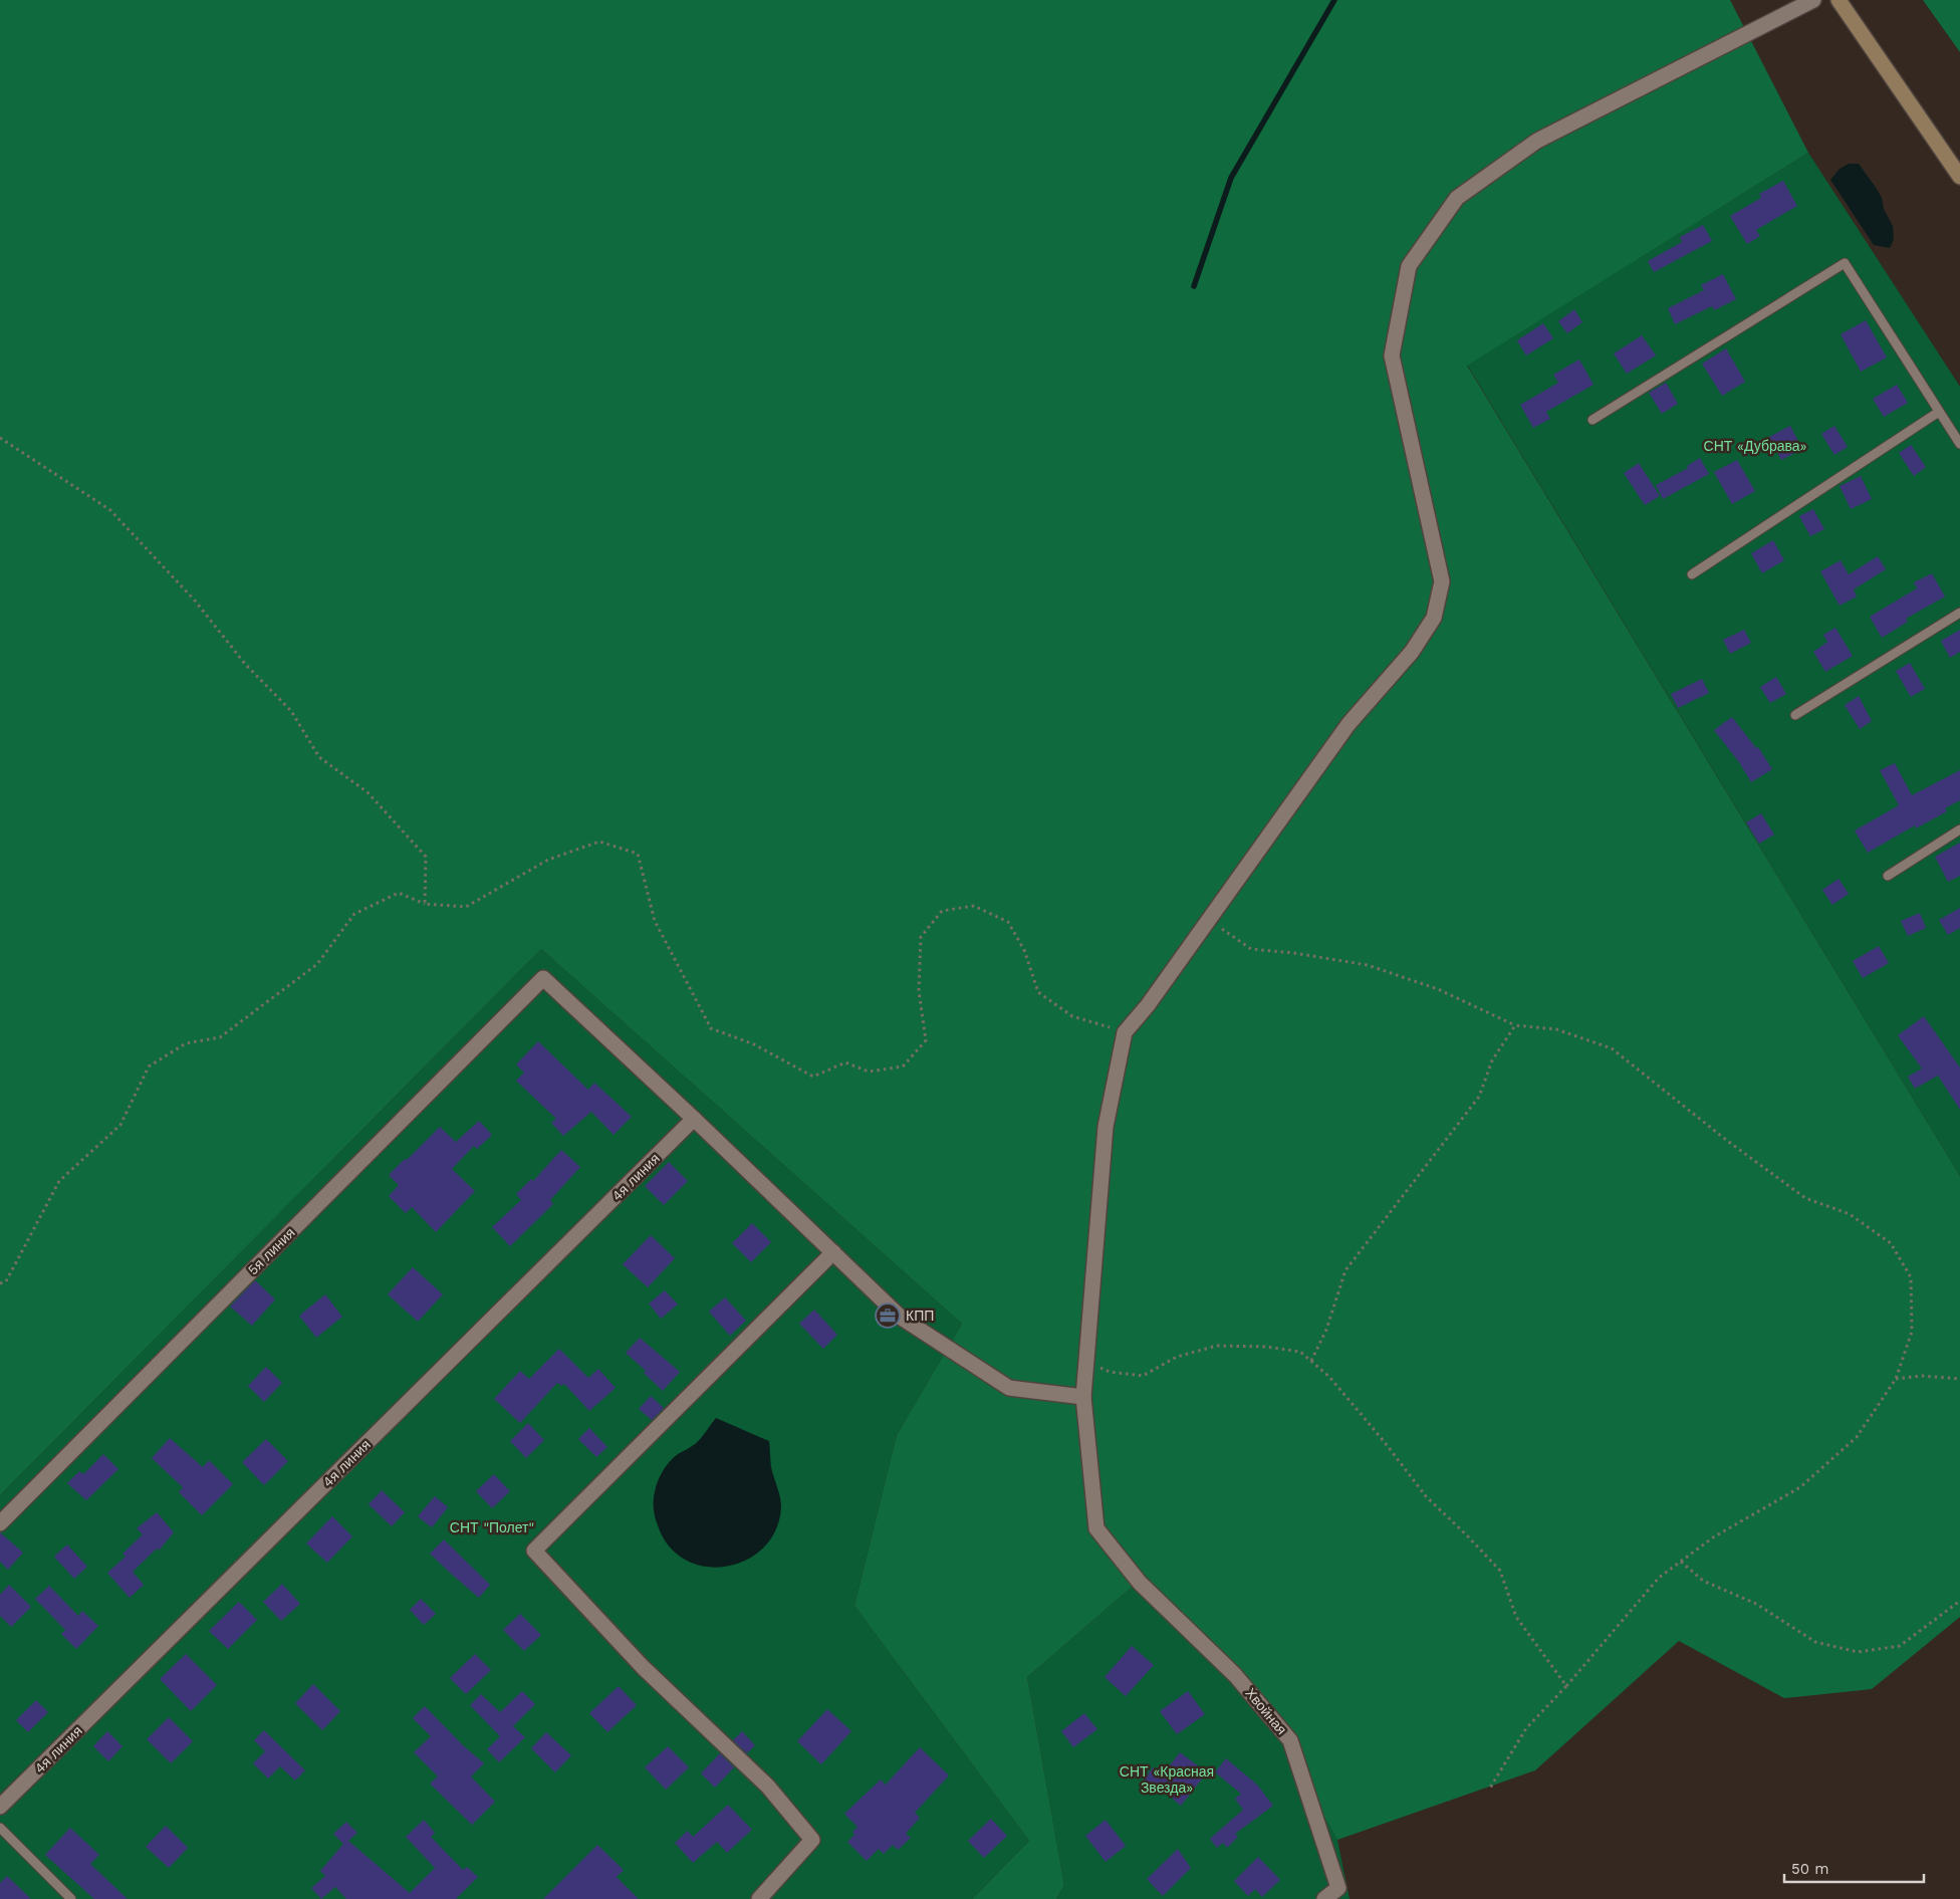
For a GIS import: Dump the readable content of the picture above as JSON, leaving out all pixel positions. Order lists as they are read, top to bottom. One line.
{"streets":{"street":["4я линия","5я линия","Хвойная"]},"crossings":[["4я линия","5я линия"]],"parks":["СНТ «Дубрава»","СНТ \"Полет\"","СНТ «Красная Звезда»"],"places":{"office":["КПП"]},"scale_bar":"50 m"}
